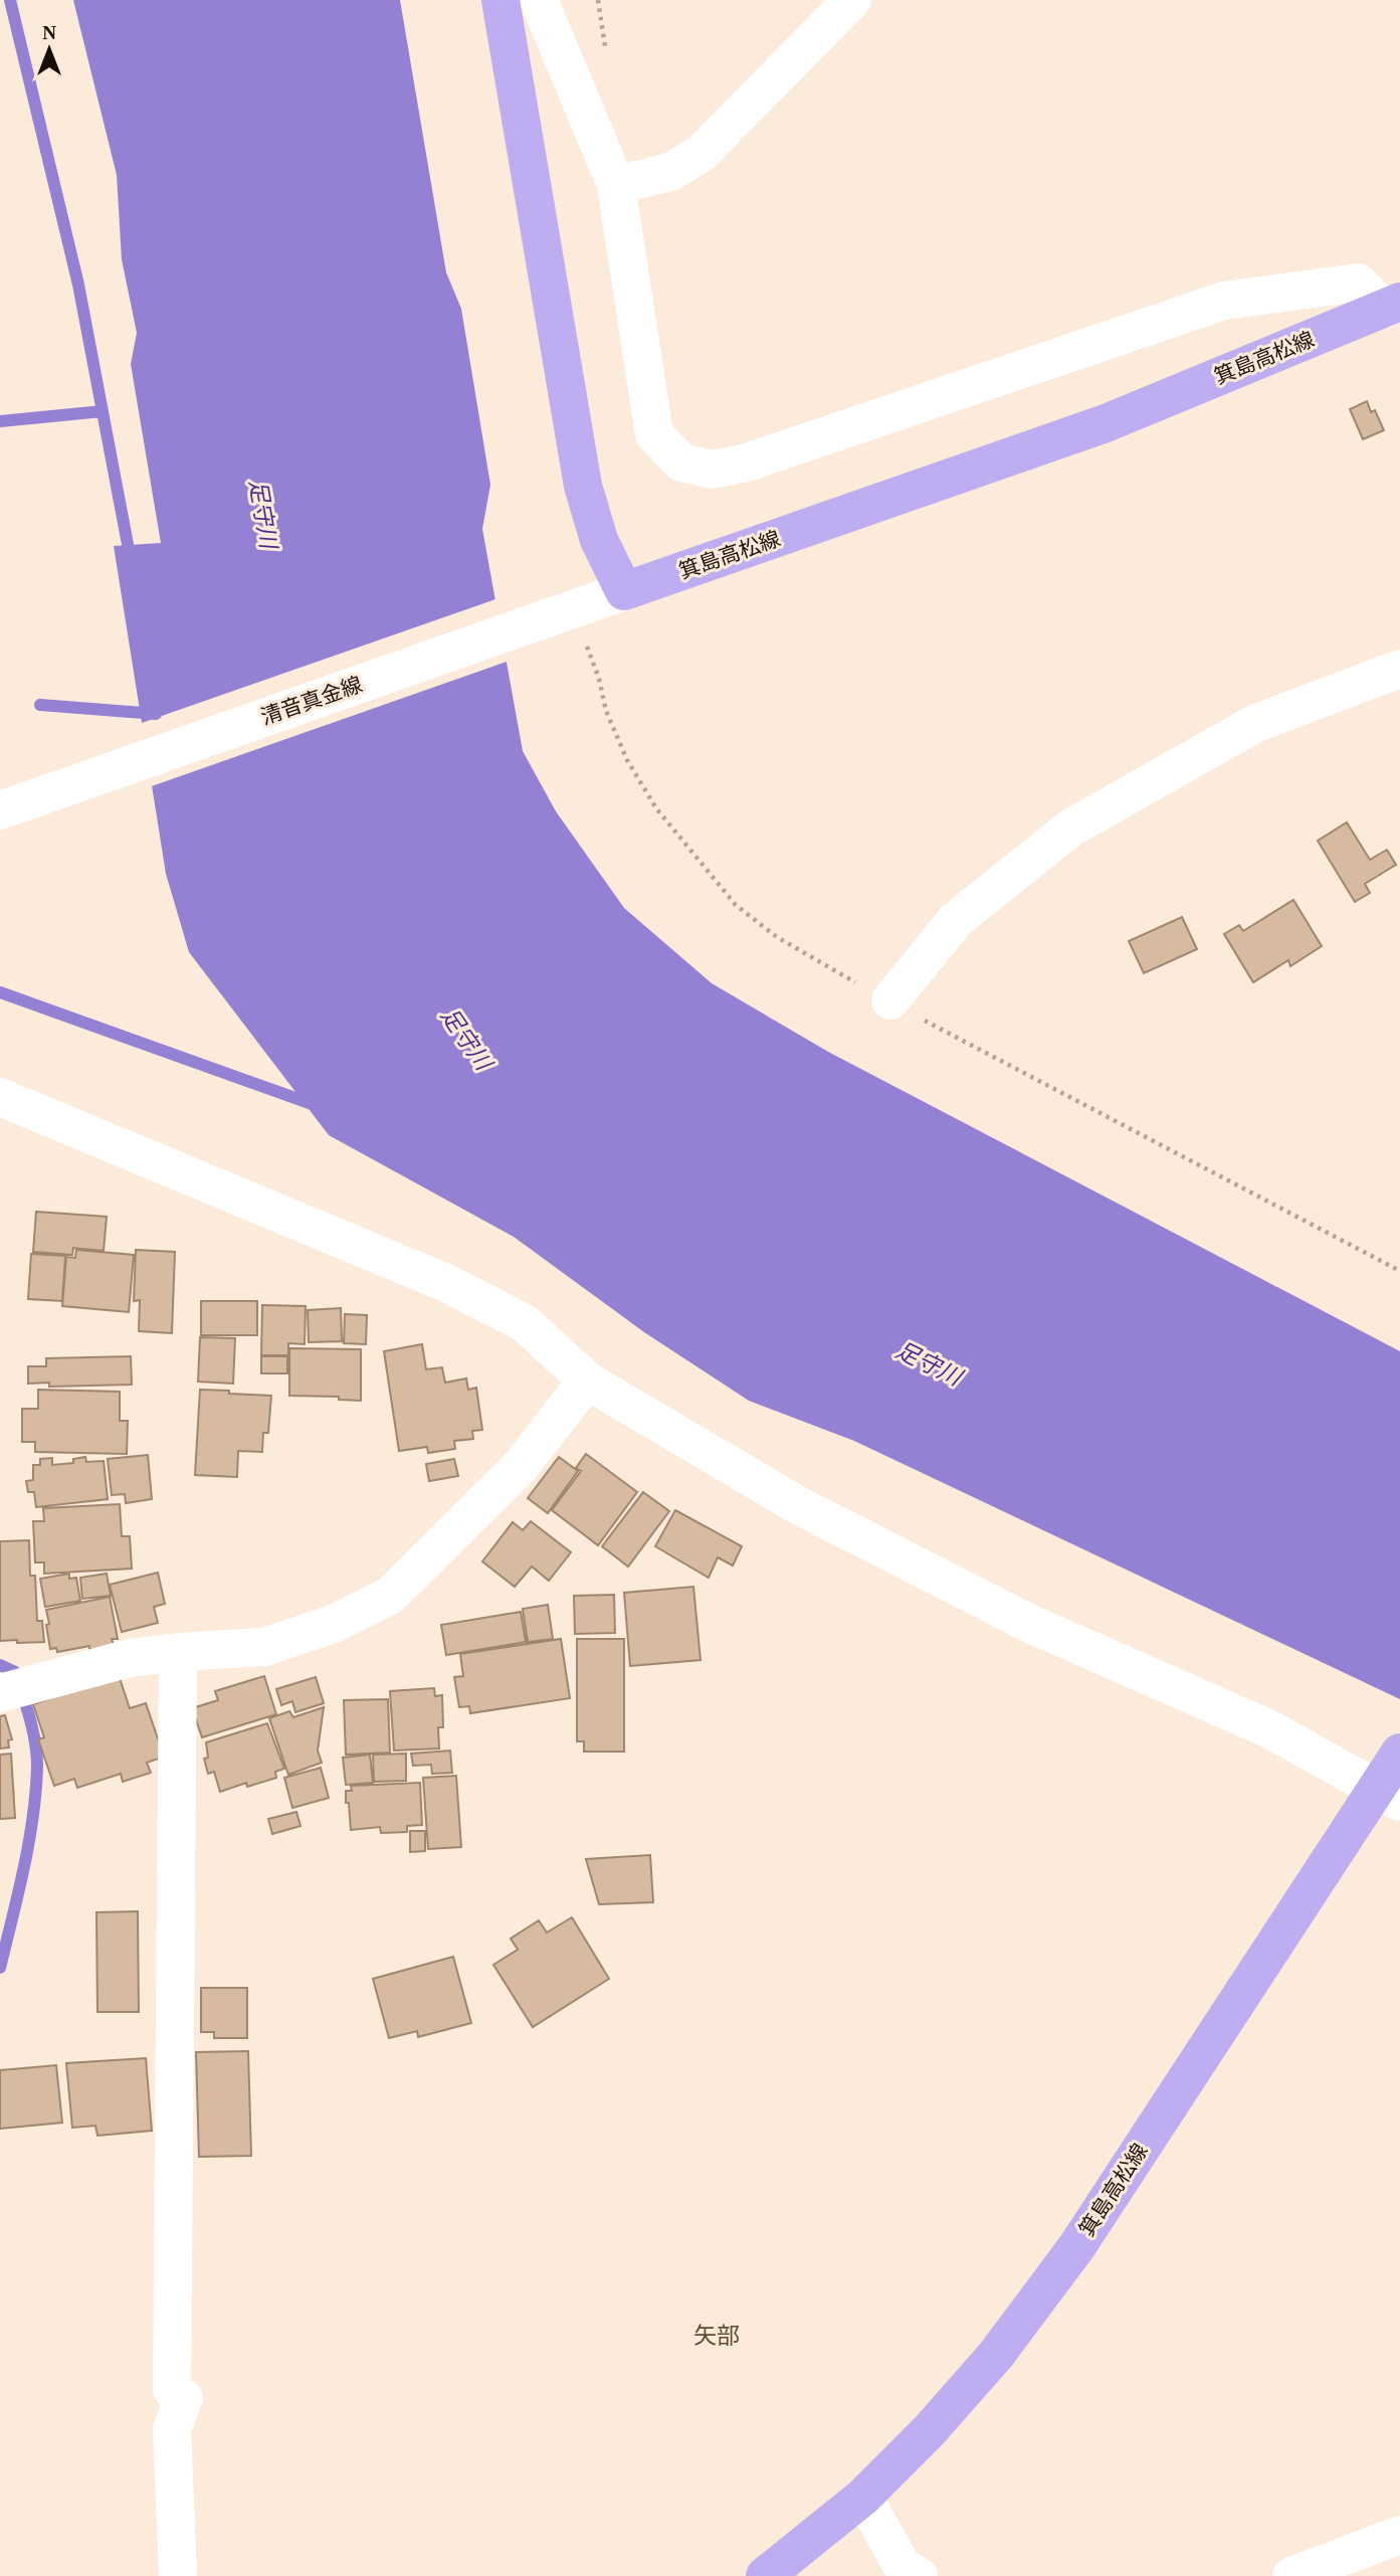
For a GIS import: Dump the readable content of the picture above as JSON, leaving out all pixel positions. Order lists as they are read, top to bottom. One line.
{"streets":{"main road":["箕島高松線"],"street":["清音真金線"]},"crossings":[["箕島高松線","清音真金線"]],"districts":["矢部"],"water":["足守川"],"north":"top"}
